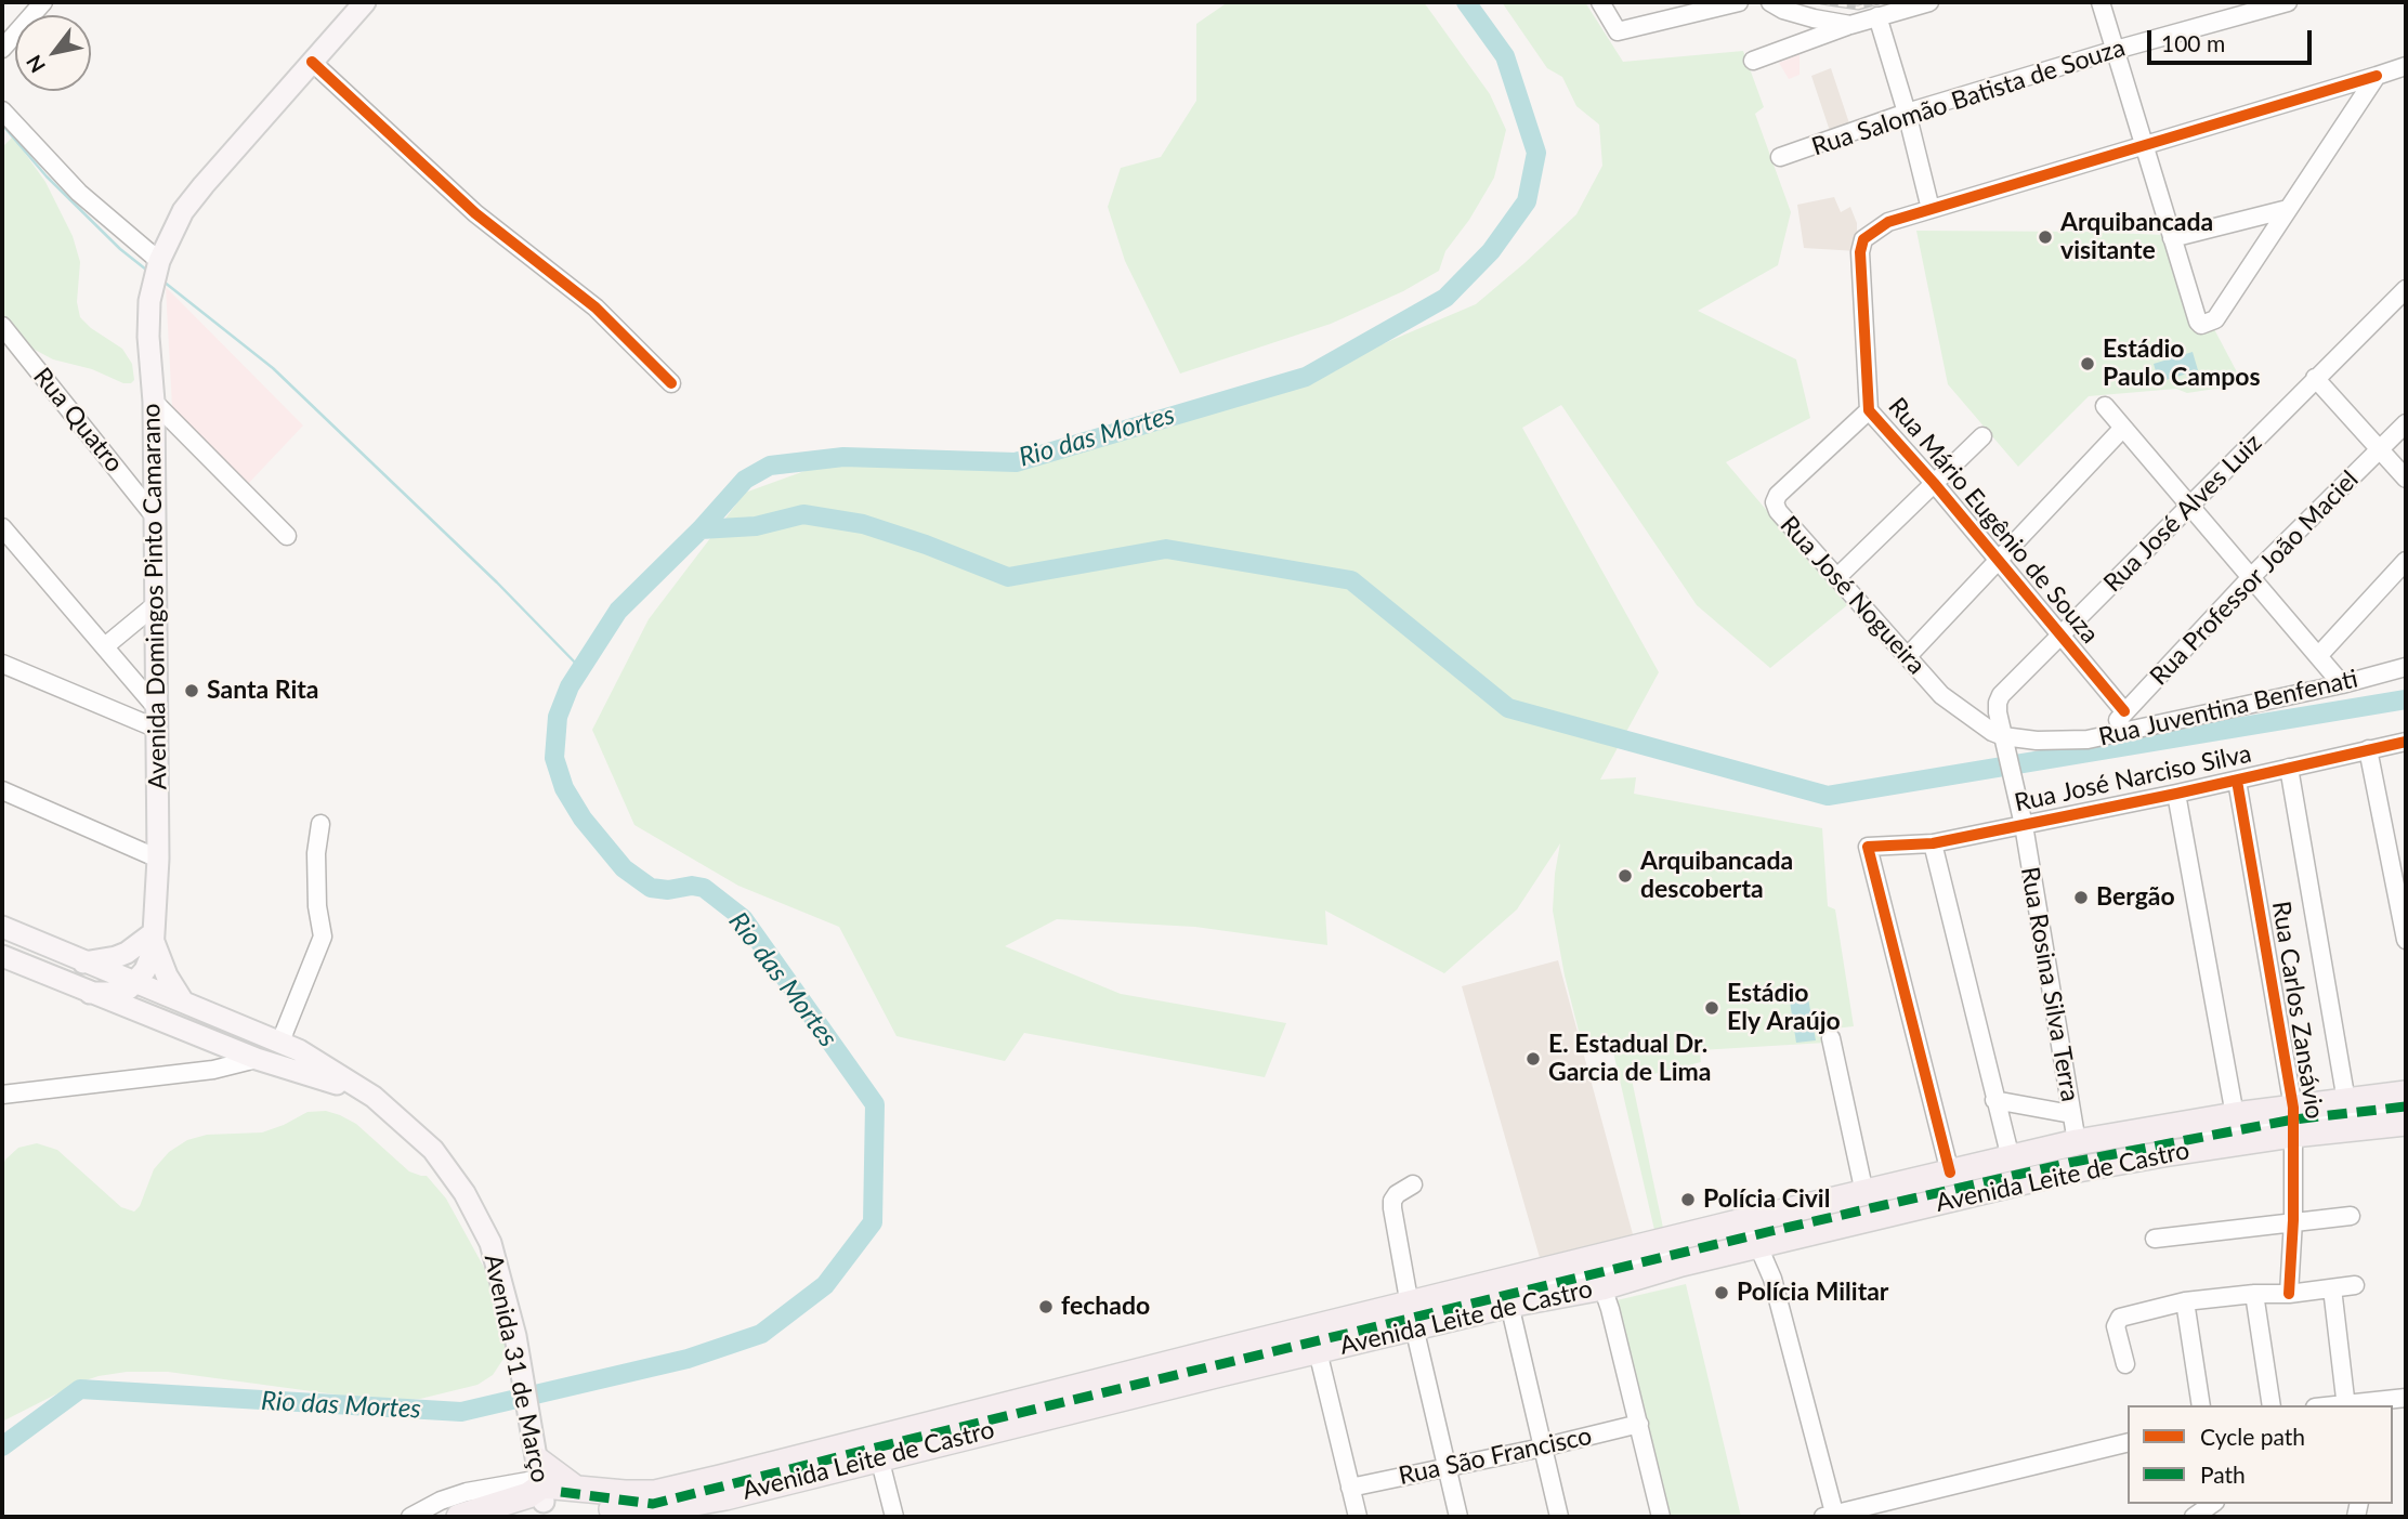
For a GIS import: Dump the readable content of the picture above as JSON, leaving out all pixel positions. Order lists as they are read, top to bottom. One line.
{"streets":{"highway":["Avenida Leite de Castro"],"main road":["Avenida Domingos Pinto Camarano","Avenida 31 de Março"],"street":["Rua Salomão Batista de Souza","Rua Quatro","Rua José Alves Luiz","Rua Mário Eugênio de Souza","Rua Professor João Maciel","Rua José Nogueira","Rua Juventina Benfenati","Rua José Narciso Silva","Rua Rosina Silva Terra","Rua Carlos Zansávio","Rua São Francisco"]},"crossings":[["Rua Quatro","Avenida Domingos Pinto Camarano"],["Rua José Alves Luiz","Rua Mário Eugênio de Souza"],["Rua José Alves Luiz","Rua José Nogueira"],["Rua José Alves Luiz","Rua Juventina Benfenati"],["Rua José Alves Luiz","Rua Rosina Silva Terra"],["Rua Mário Eugênio de Souza","Rua Professor João Maciel"],["Rua Mário Eugênio de Souza","Rua José Nogueira"],["Rua Professor João Maciel","Rua Juventina Benfenati"],["Rua José Nogueira","Rua Juventina Benfenati"],["Rua José Nogueira","Rua Rosina Silva Terra"],["Rua Juventina Benfenati","Rua Rosina Silva Terra"],["Rua José Narciso Silva","Rua Rosina Silva Terra"],["Rua José Narciso Silva","Rua Carlos Zansávio"],["Rua José Narciso Silva","Avenida Leite de Castro"],["Rua Rosina Silva Terra","Avenida Leite de Castro"],["Rua Carlos Zansávio","Avenida Leite de Castro"],["Avenida Leite de Castro","Avenida 31 de Março"]],"water":["Rio das Mortes"],"places":["Arquibancada visitante","Estádio Paulo Campos","Santa Rita","Arquibancada descoberta","Bergão","Estádio Ely Araújo","E. Estadual Dr. Garcia de Lima","Polícia Civil","Polícia Militar","fechado"],"legend":["Cycle path","Path"],"scale_bar":"100 m","north":"bottom left"}
